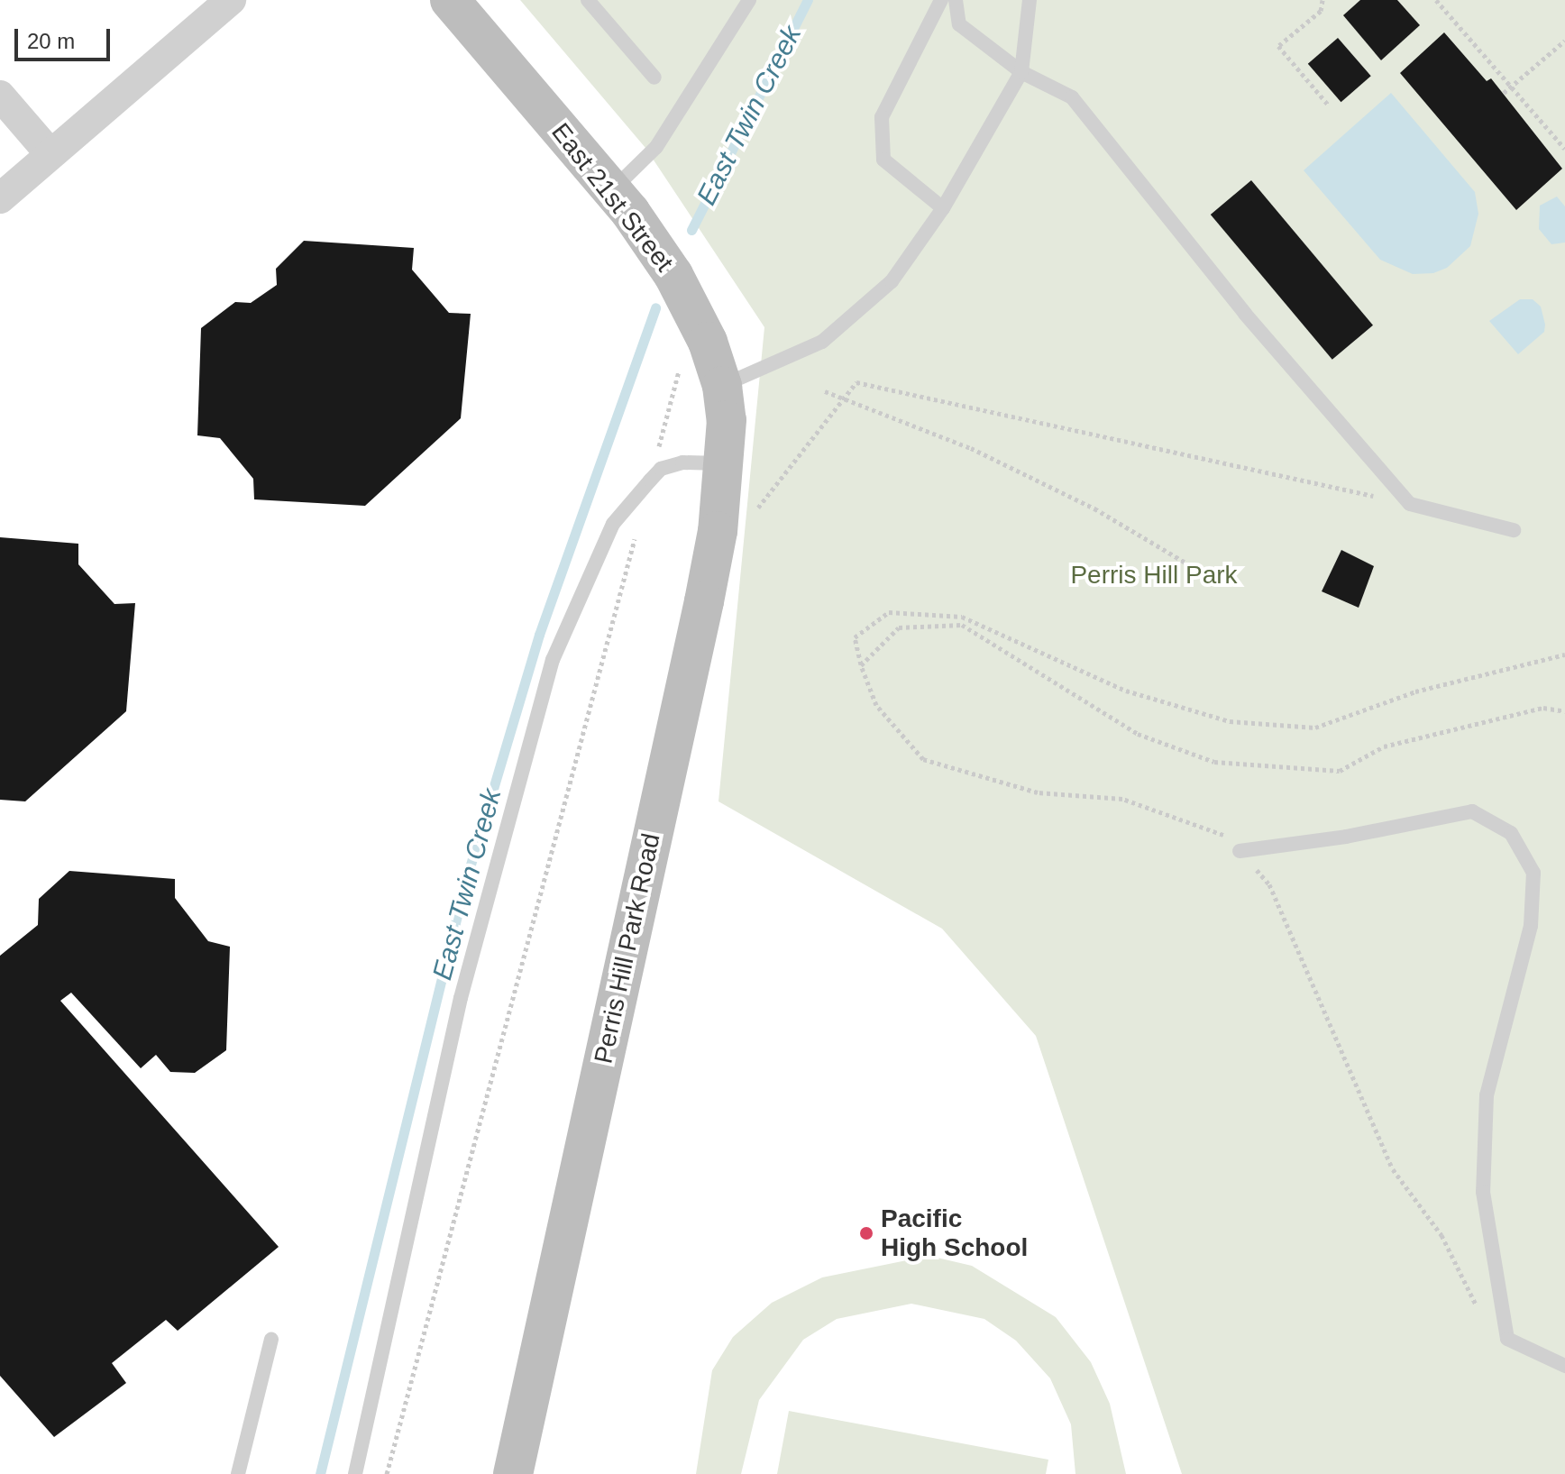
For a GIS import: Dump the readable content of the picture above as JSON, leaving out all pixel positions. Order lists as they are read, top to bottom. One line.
{"streets":{"street":["East 21st Street","Perris Hill Park Road"]},"crossings":[["East 21st Street","Perris Hill Park Road"]],"water":["East Twin Creek"],"parks":["Perris Hill Park"],"places":["Pacific High School"],"scale_bar":"20 m"}
